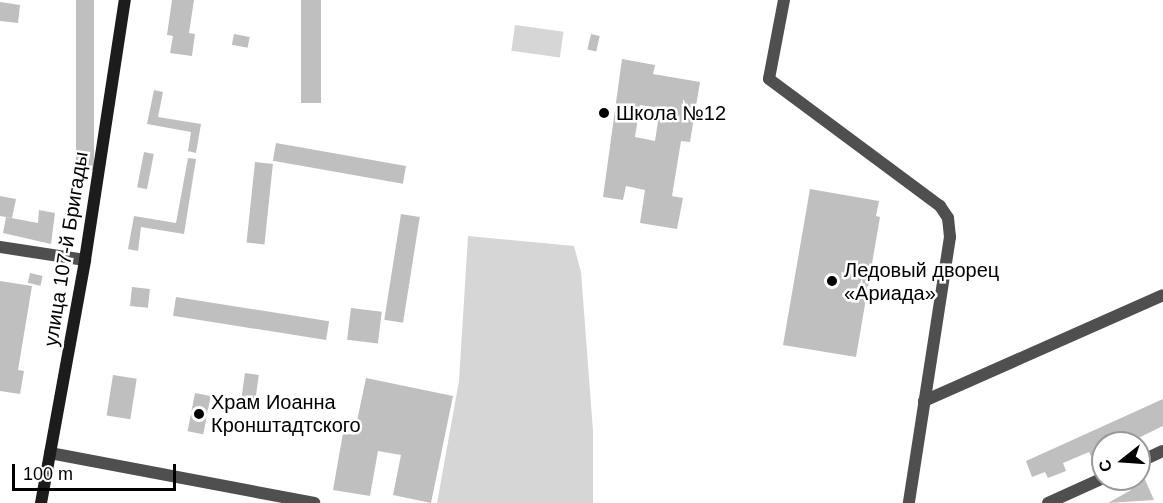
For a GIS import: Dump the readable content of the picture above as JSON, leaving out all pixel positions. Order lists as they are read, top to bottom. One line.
{"streets":{"main road":["улица 107-й Бригады"]},"places":["Школа №12","Ледовый дворец «Ариада»","Храм Иоанна Кронштадтского"],"scale_bar":"100 m","north":"left"}
